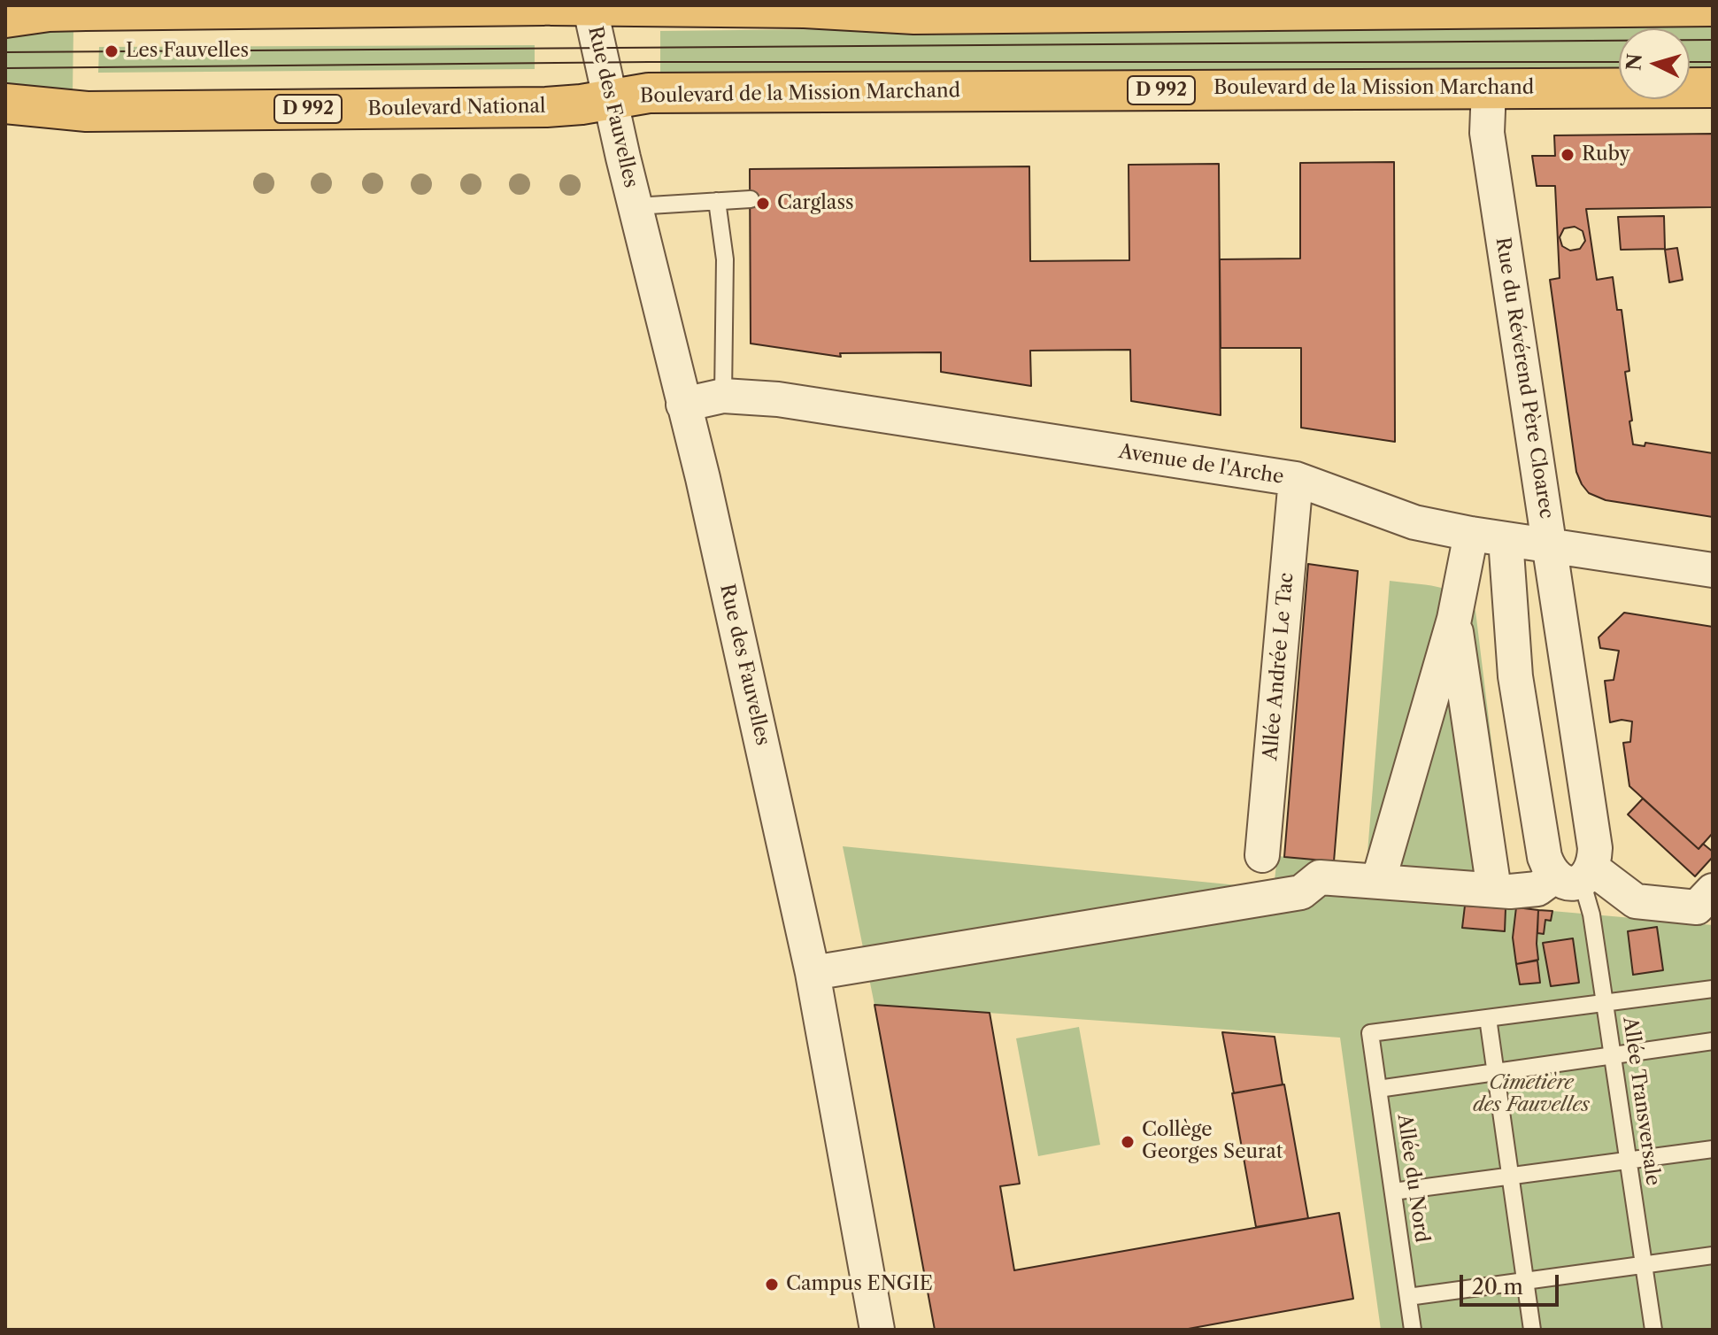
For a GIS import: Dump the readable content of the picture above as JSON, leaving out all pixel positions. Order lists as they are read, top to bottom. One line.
{"streets":{"main road":["Boulevard de la Mission Marchand","D 992","Boulevard National"],"street":["Rue des Fauvelles","Rue du Révérend Père Cloarec","Avenue de l'Arche","Allée Andrée Le Tac"],"lane":["Allée Transversale","Allée du Nord"]},"crossings":[["Boulevard de la Mission Marchand","Rue des Fauvelles"],["Boulevard de la Mission Marchand","Boulevard National"],["Boulevard de la Mission Marchand","Rue du Révérend Père Cloarec"],["Rue des Fauvelles","Boulevard National"],["Rue des Fauvelles","Avenue de l'Arche"],["Rue du Révérend Père Cloarec","Avenue de l'Arche"],["Rue du Révérend Père Cloarec","Allée Transversale"],["Avenue de l'Arche","Allée Andrée Le Tac"]],"parks":["Cimetière des Fauvelles"],"places":["Les Fauvelles","Ruby","Carglass","Collège Georges Seurat","Campus ENGIE"],"scale_bar":"20 m","north":"left"}
